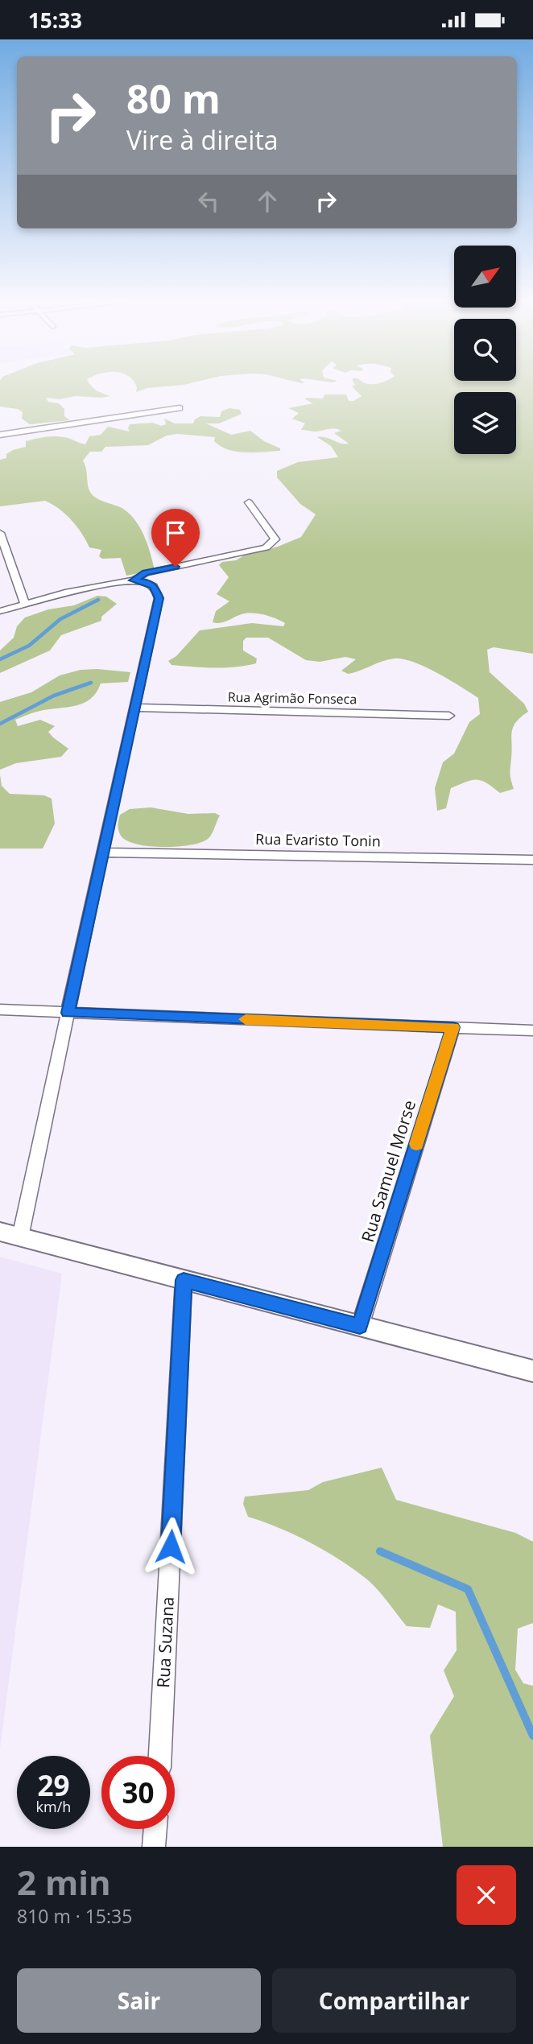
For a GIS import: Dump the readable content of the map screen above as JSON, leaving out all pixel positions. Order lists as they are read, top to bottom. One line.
{"streets":{"street":["Rua Agrimão Fonseca","Rua Evaristo Tonin","Rua Samuel Morse","Rua Suzana"]},"north":"top right","page":{"status":"15:33","turn":["80 m","Vire à direita"],"speed":"29 km/h","limit":"30","heading":["2 min","810 m · 15:35"],"buttons":["Sair","Compartilhar"]}}
